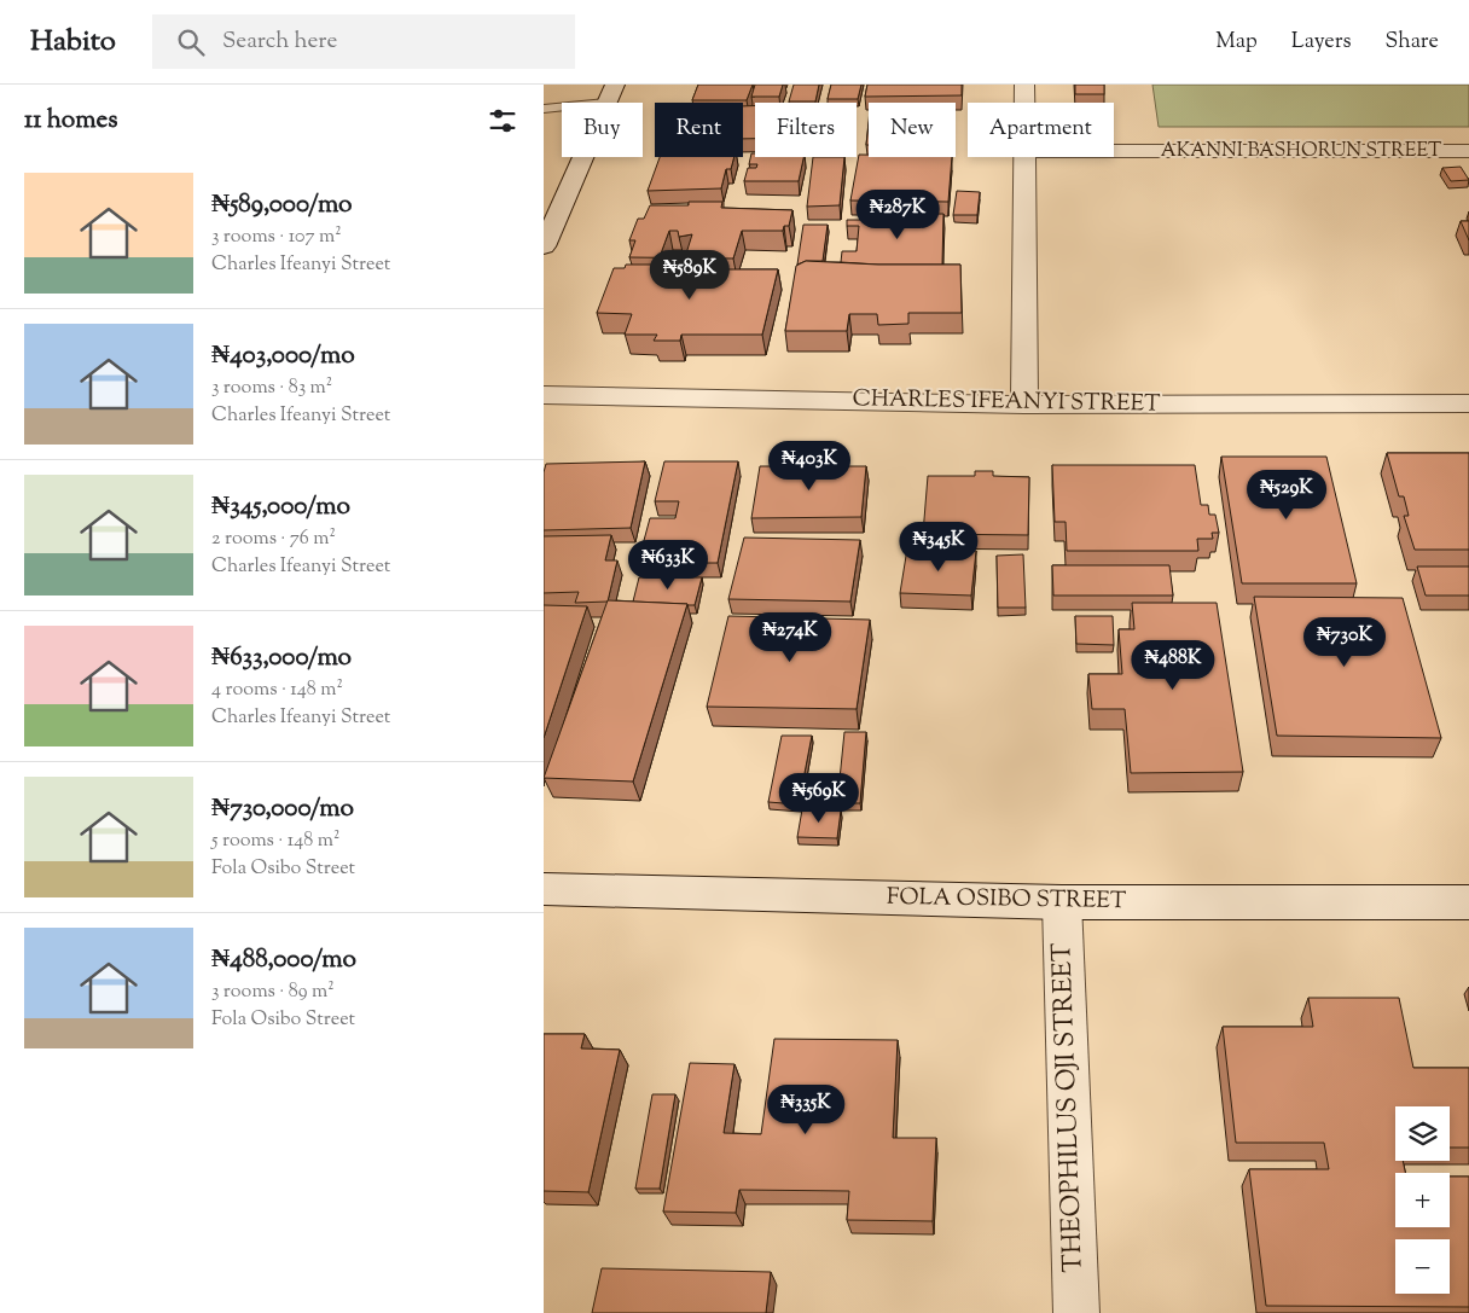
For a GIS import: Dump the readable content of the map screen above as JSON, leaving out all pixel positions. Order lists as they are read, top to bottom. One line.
{"streets":{"street":["AKANNI BASHORUN STREET","CHARLES IFEANYI STREET","FOLA OSIBO STREET","THEOPHILUS OJI STREET"]},"crossings":[["FOLA OSIBO STREET","THEOPHILUS OJI STREET"]],"page":{"header":"Habito","search":"Search here","nav":["Map","Layers","Share"],"heading":"11 homes","chip":["Buy","Rent","Filters","New","Apartment"],"list":[{"name":"₦589,000/mo","note":"3 rooms · 107 m² · Charles Ifeanyi Street"},{"name":"₦403,000/mo","note":"3 rooms · 83 m² · Charles Ifeanyi Street"},{"name":"₦345,000/mo","note":"2 rooms · 76 m² · Charles Ifeanyi Street"},{"name":"₦633,000/mo","note":"4 rooms · 148 m² · Charles Ifeanyi Street"},{"name":"₦730,000/mo","note":"5 rooms · 148 m² · Fola Osibo Street"},{"name":"₦488,000/mo","note":"3 rooms · 89 m² · Fola Osibo Street"}],"price":["₦287K","₦589K","₦403K","₦529K","₦345K","₦633K","₦274K","₦730K","₦488K","₦569K","₦335K"],"map_buttons":["+","−"]}}
